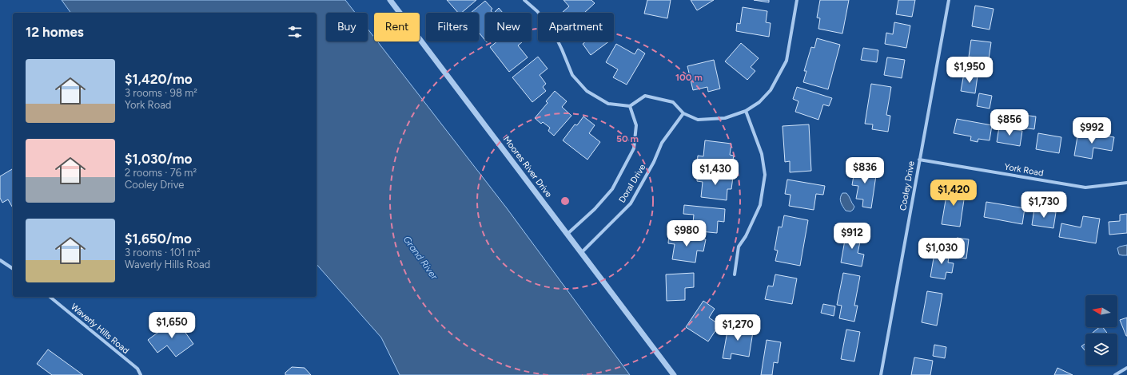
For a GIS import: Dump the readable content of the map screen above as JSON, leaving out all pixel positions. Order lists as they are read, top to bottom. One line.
{"streets":{"street":["Moores River Drive","York Road","Doral Drive","Cooley Drive","Waverly Hills Road"]},"crossings":[["Moores River Drive","Doral Drive"],["York Road","Cooley Drive"]],"water":["Grand River"],"north":"left","page":{"chip":["Buy","Rent","Filters","New","Apartment"],"heading":"12 homes","list":[{"name":"$1,420/mo","note":"3 rooms · 98 m² · York Road"},{"name":"$1,030/mo","note":"2 rooms · 76 m² · Cooley Drive"},{"name":"$1,650/mo","note":"3 rooms · 101 m² · Waverly Hills Road"}],"price":["$1,950","$856","$992","$836","$1,430","$1,420","$1,730","$980","$912","$1,030","$1,650","$1,270"]},"rings":["100 m","50 m"]}
